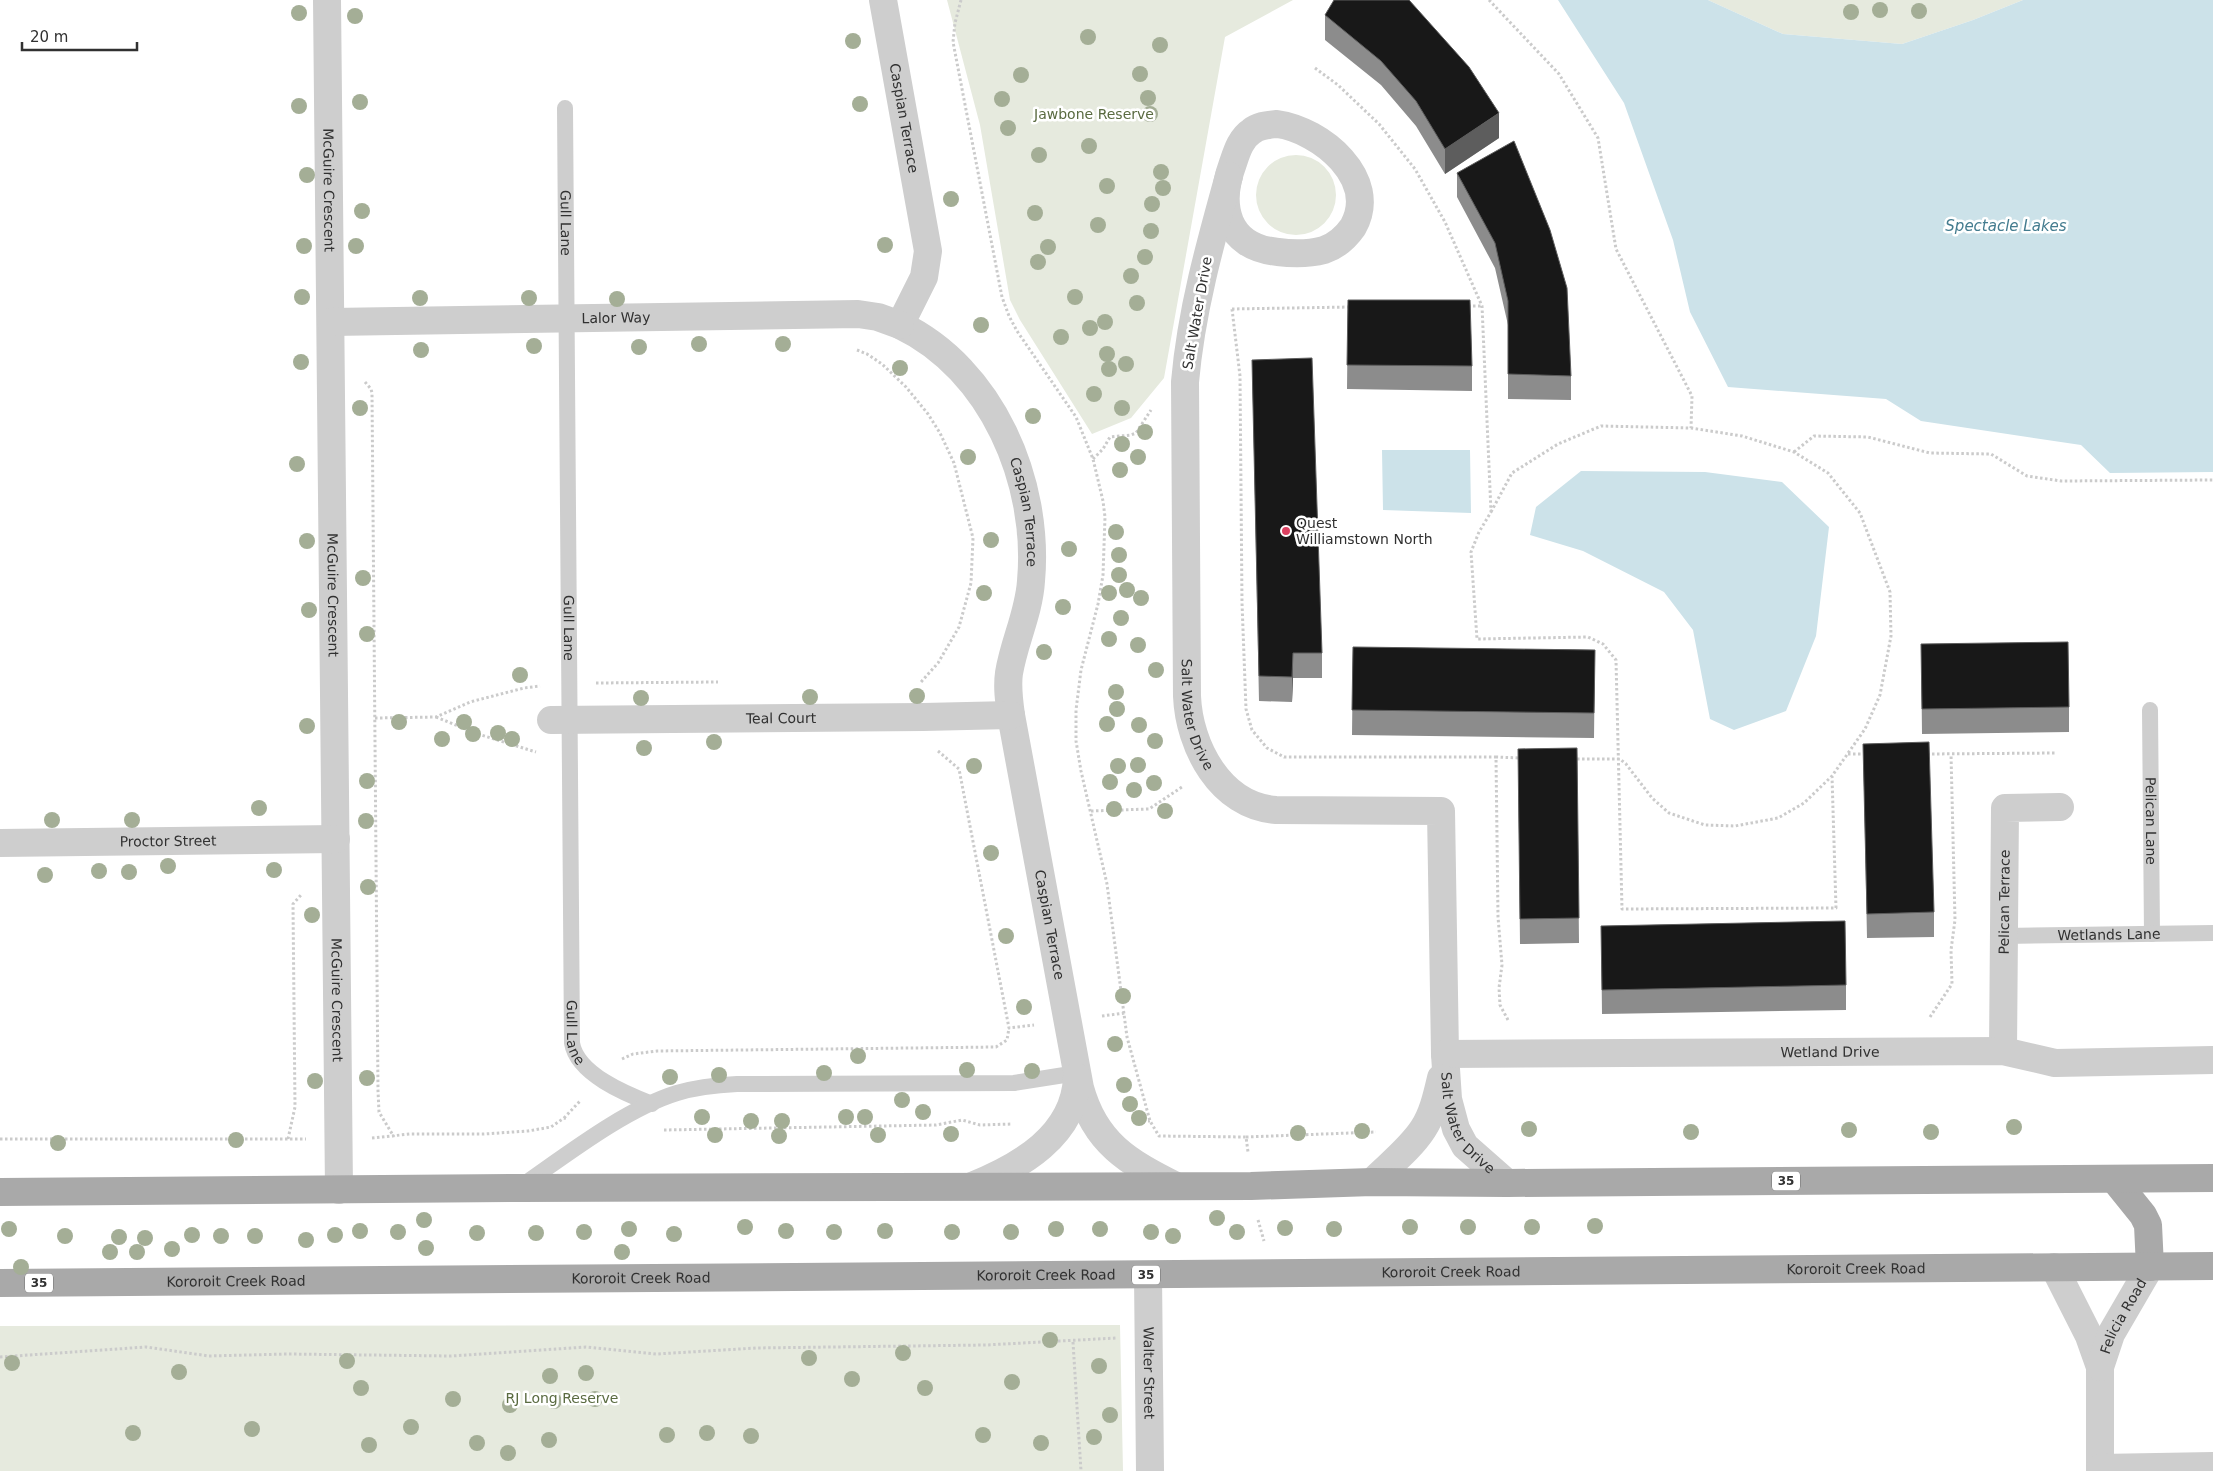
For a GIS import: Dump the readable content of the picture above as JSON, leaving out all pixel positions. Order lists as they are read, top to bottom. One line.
{"streets":{"main road":["35","Kororoit Creek Road"],"street":["Caspian Terrace","McGuire Crescent","Salt Water Drive","Lalor Way","Teal Court","Proctor Street","Pelican Terrace","Wetland Drive","Felicia Road","Walter Street"],"lane":["Gull Lane","Pelican Lane","Wetlands Lane"]},"crossings":[["Caspian Terrace","Lalor Way"],["Caspian Terrace","Teal Court"],["Caspian Terrace","35"],["McGuire Crescent","Lalor Way"],["McGuire Crescent","Proctor Street"],["McGuire Crescent","35"],["Gull Lane","Lalor Way"],["Gull Lane","Teal Court"],["Salt Water Drive","Wetland Drive"],["Salt Water Drive","35"],["Pelican Lane","Wetlands Lane"],["Pelican Terrace","Wetlands Lane"],["Pelican Terrace","Wetland Drive"],["Kororoit Creek Road","Felicia Road"],["Kororoit Creek Road","Walter Street"]],"water":["Spectacle Lakes"],"parks":["Jawbone Reserve","RJ Long Reserve"],"places":["Quest Williamstown North"],"scale_bar":"20 m"}
